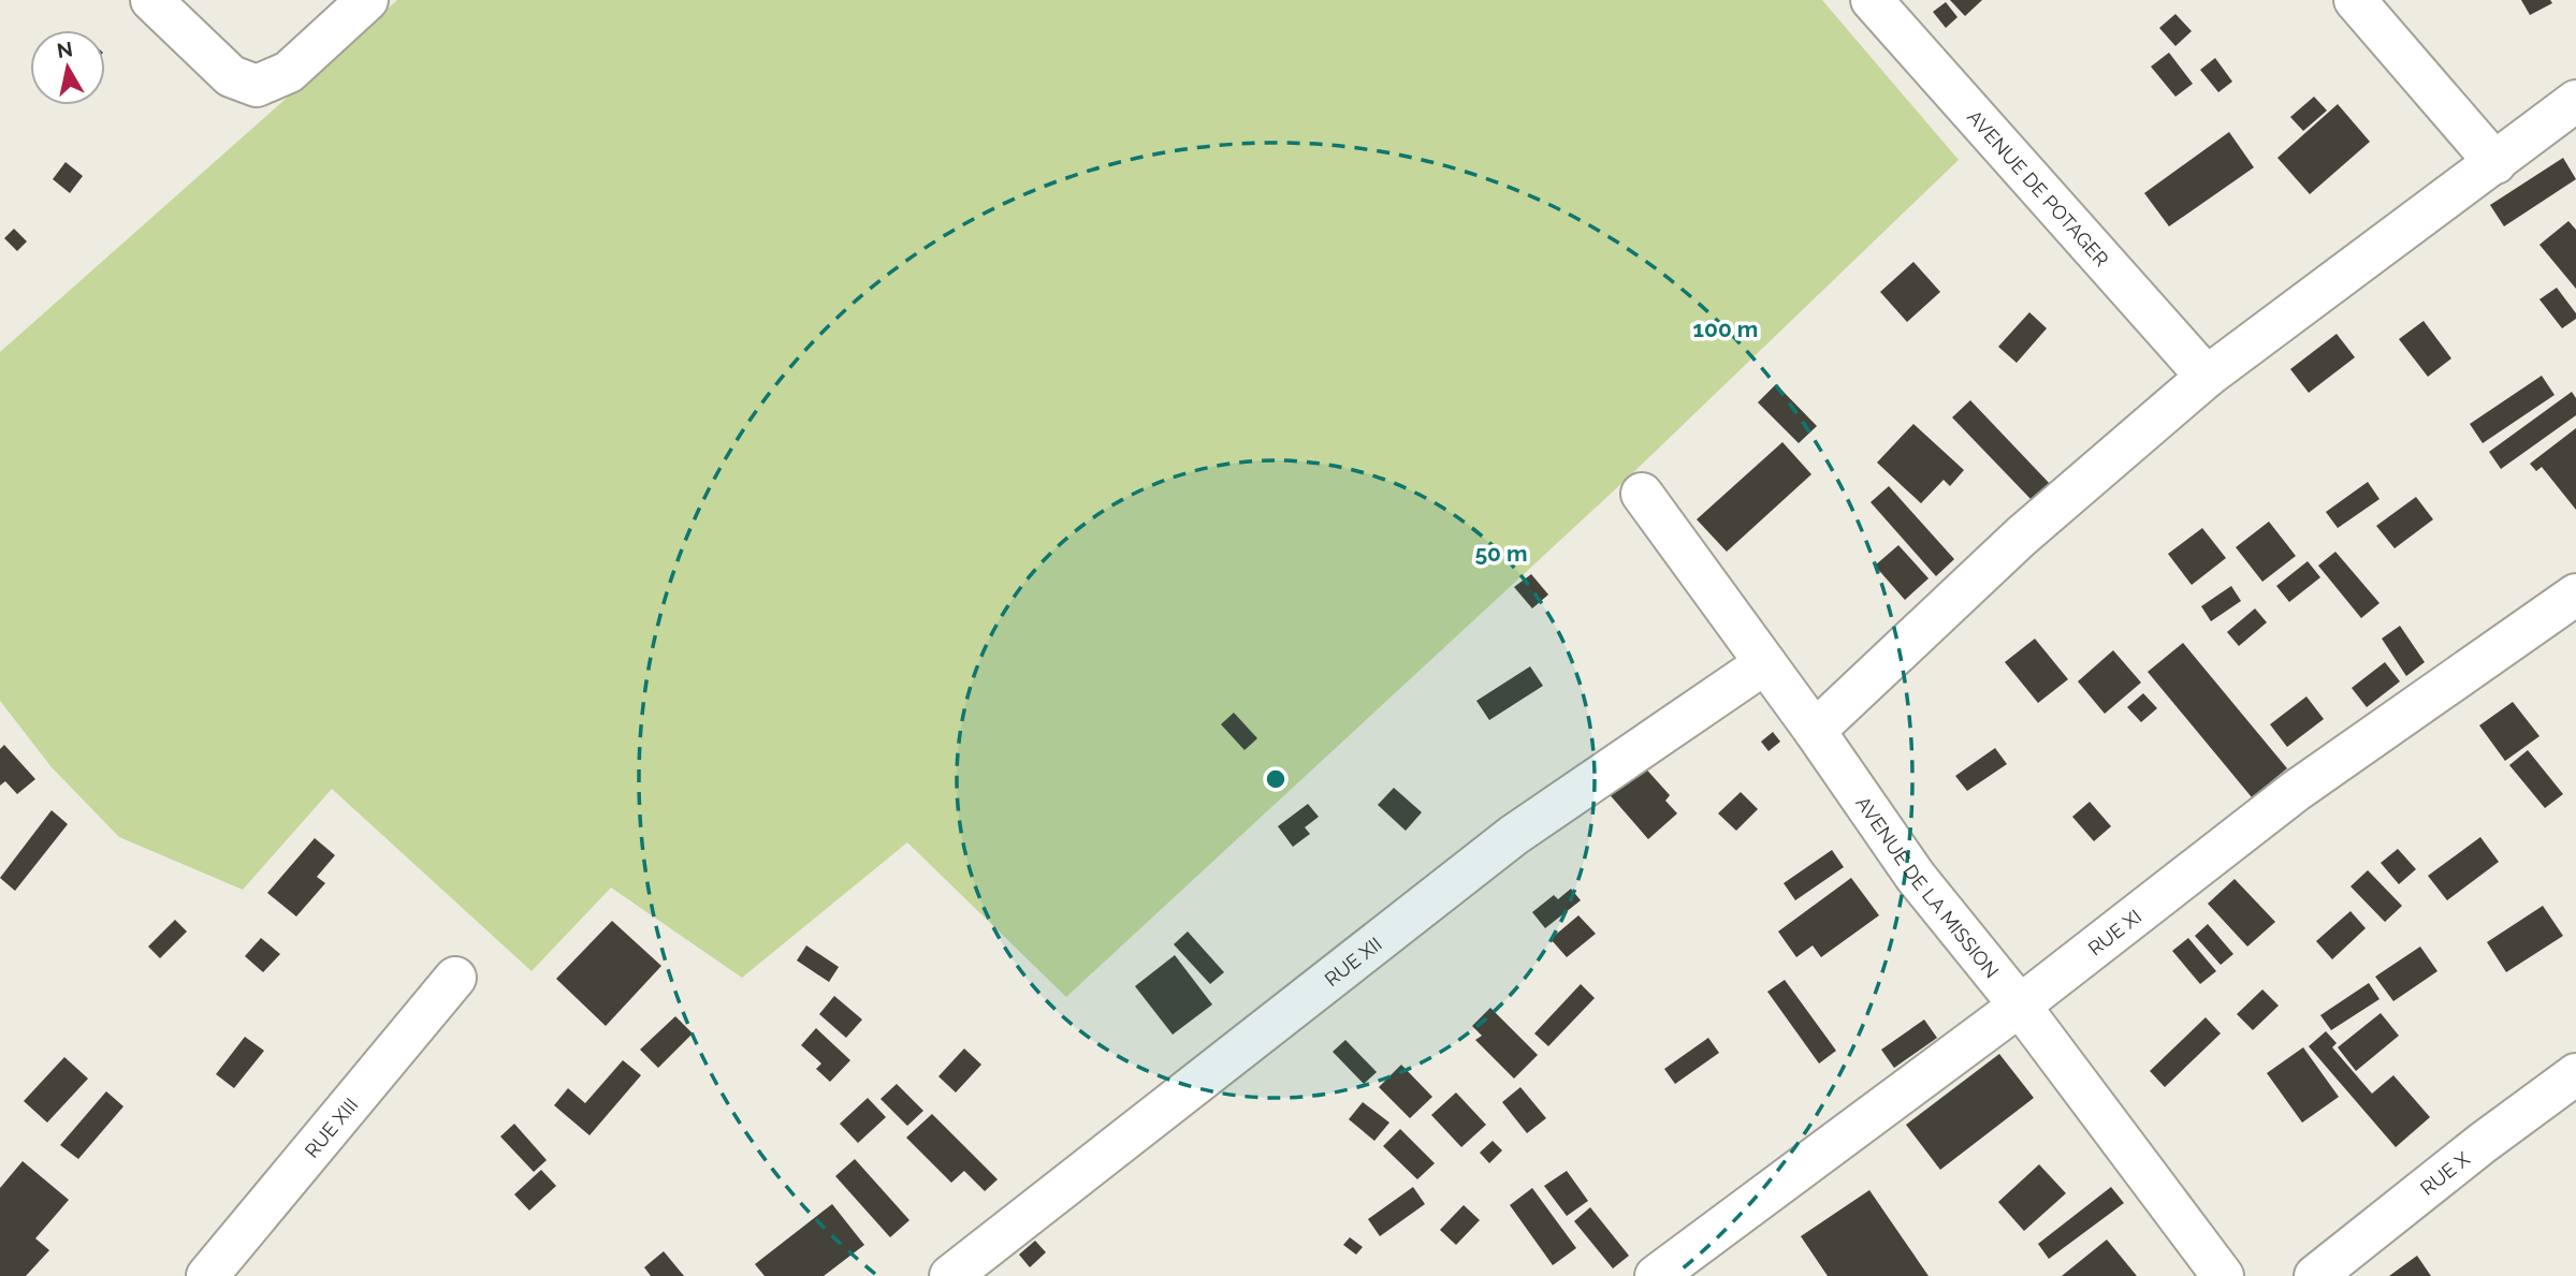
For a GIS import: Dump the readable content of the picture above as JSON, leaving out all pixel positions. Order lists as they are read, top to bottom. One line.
{"streets":{"street":["AVENUE DE POTAGER","AVENUE DE LA MISSION","RUE XI","RUE XII","RUE XIII","RUE X"]},"crossings":[["AVENUE DE LA MISSION","RUE XI"],["AVENUE DE LA MISSION","RUE XII"]],"north":"top","rings":["100 m","50 m"]}
